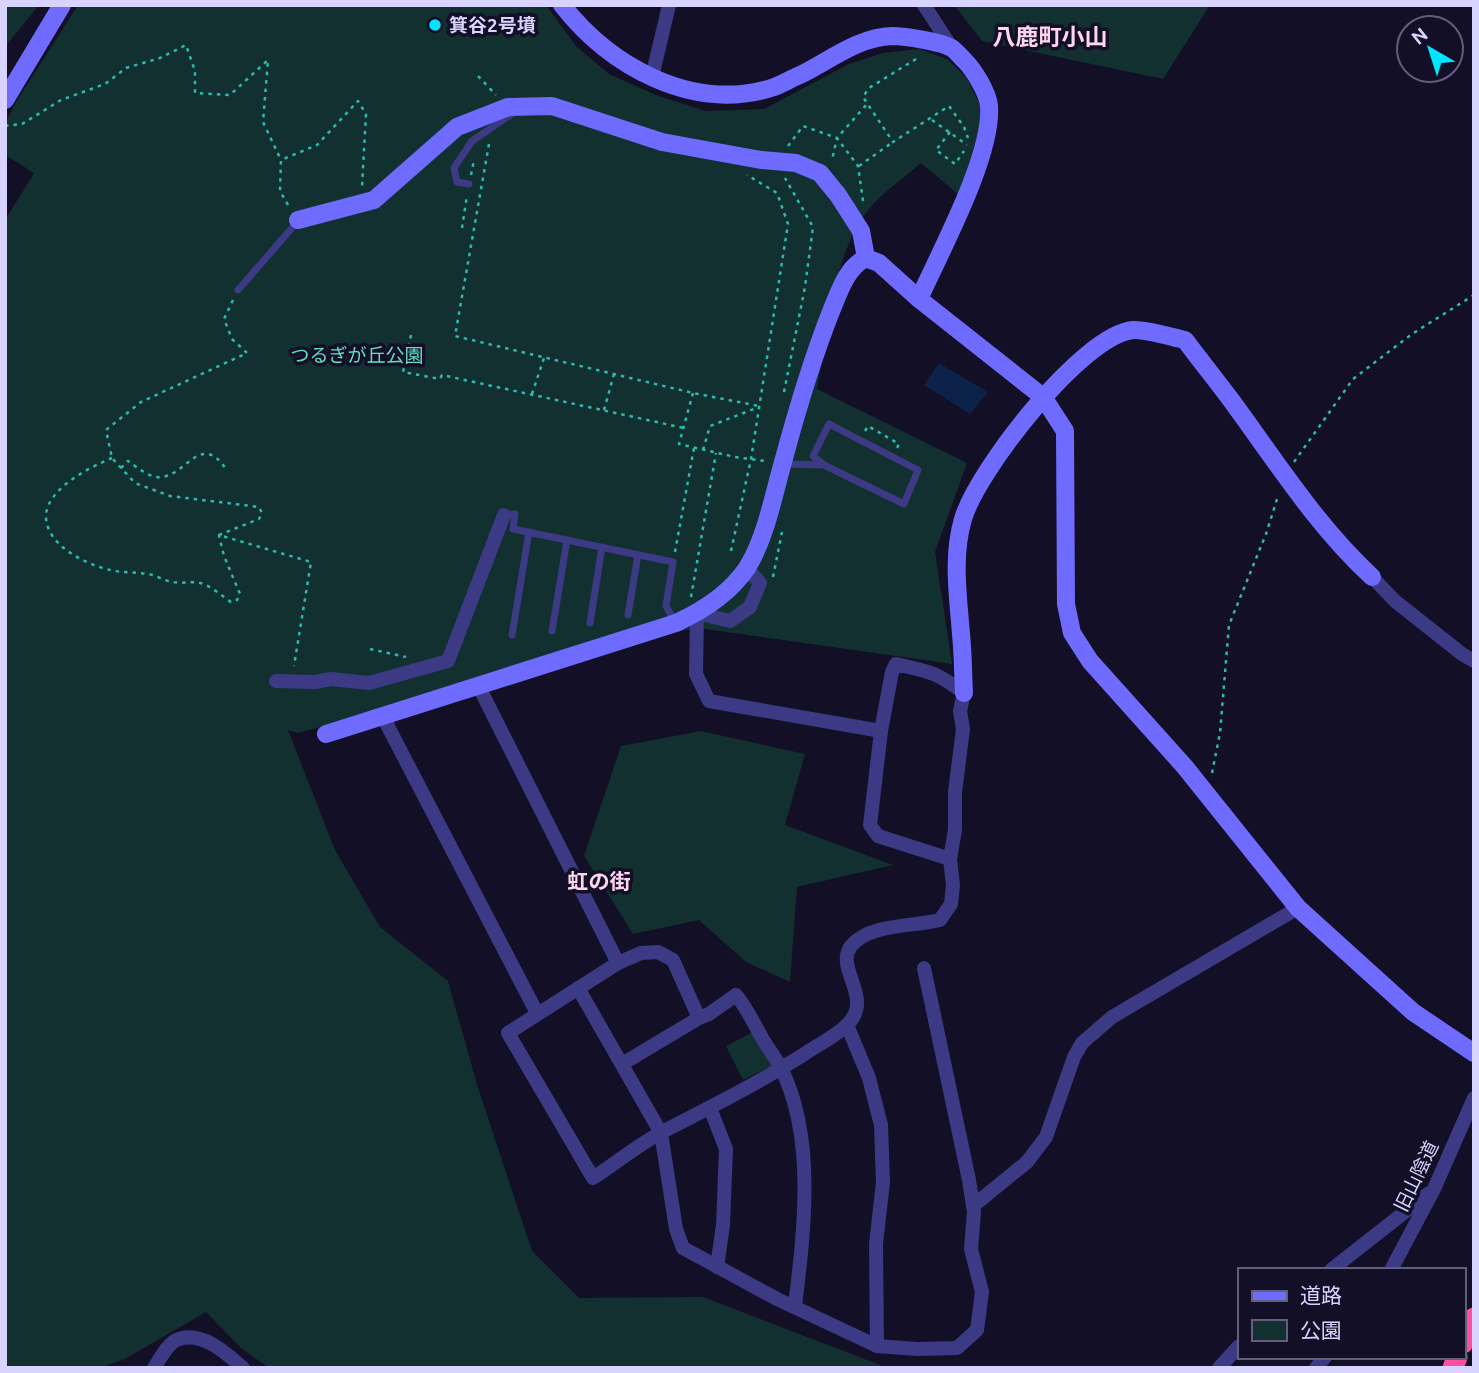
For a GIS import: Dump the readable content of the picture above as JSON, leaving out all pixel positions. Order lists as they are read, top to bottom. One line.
{"streets":{"street":["旧山陰道"]},"districts":["八鹿町小山","虹の街"],"parks":["つるぎが丘公園"],"places":["箕谷2号墳"],"legend":["道路","公園"],"north":"top left"}
